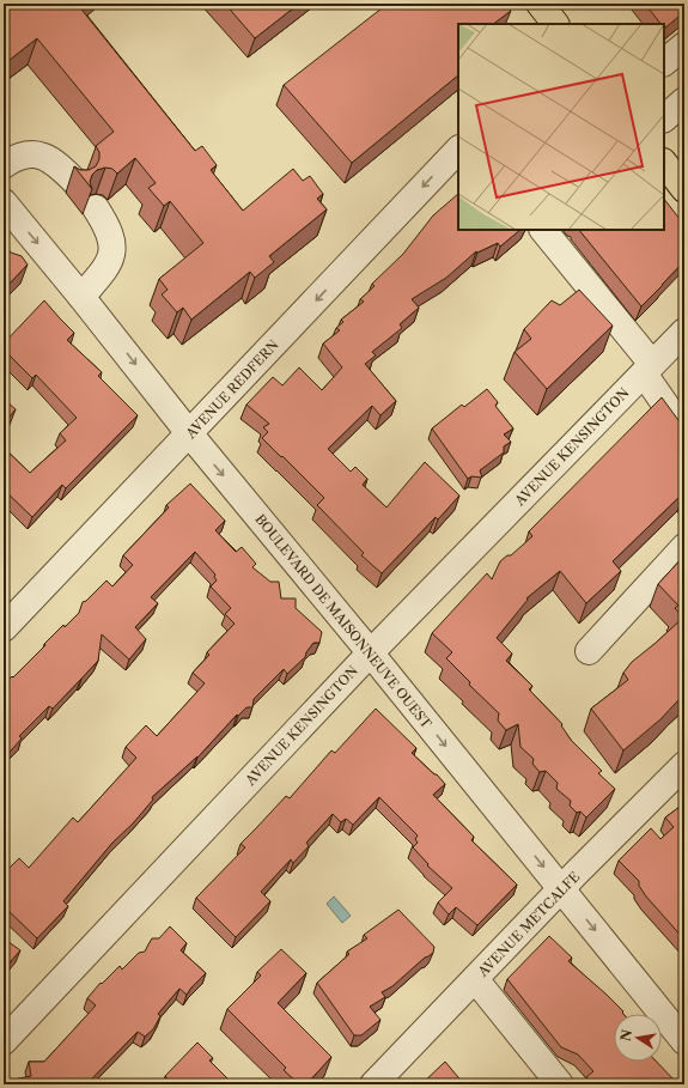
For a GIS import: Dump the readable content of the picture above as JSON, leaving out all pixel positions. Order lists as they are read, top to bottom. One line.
{"streets":{"street":["AVENUE REDFERN","AVENUE KENSINGTON","BOULEVARD DE MAISONNEUVE OUEST","AVENUE METCALFE"]},"crossings":[["AVENUE REDFERN","BOULEVARD DE MAISONNEUVE OUEST"],["AVENUE KENSINGTON","BOULEVARD DE MAISONNEUVE OUEST"],["BOULEVARD DE MAISONNEUVE OUEST","AVENUE METCALFE"]],"one_way":["AVENUE REDFERN","BOULEVARD DE MAISONNEUVE OUEST"],"north":"left"}
